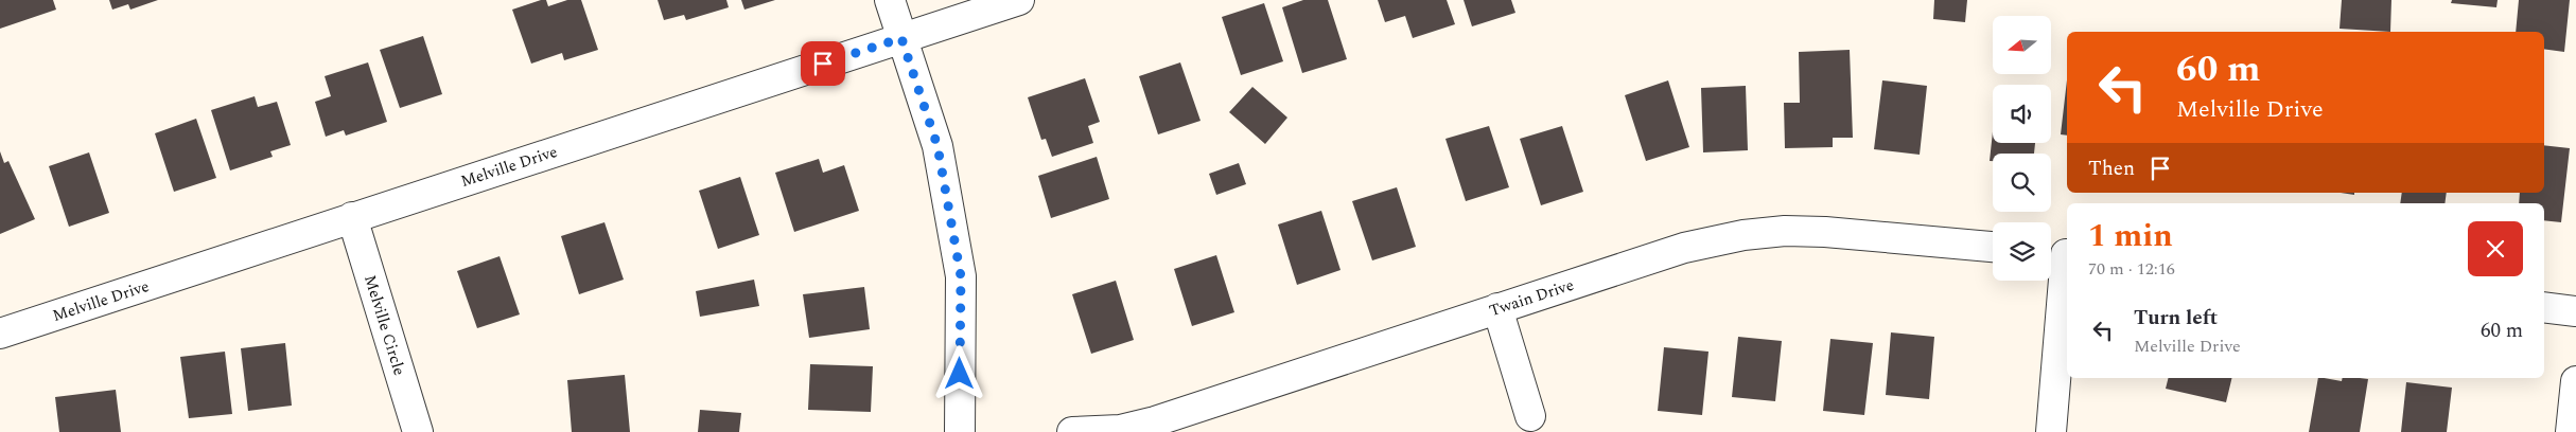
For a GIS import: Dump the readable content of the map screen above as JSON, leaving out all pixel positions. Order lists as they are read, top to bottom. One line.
{"streets":{"street":["Melville Drive","Twain Drive","Melville Circle"]},"crossings":[["Melville Drive","Melville Circle"]],"north":"left","page":{"turn":["60 m","Melville Drive"],"then":"Then","heading":["1 min","70 m · 12:16"],"list":[{"name":"Turn left","note":"Melville Drive","value":"60 m"}]}}
